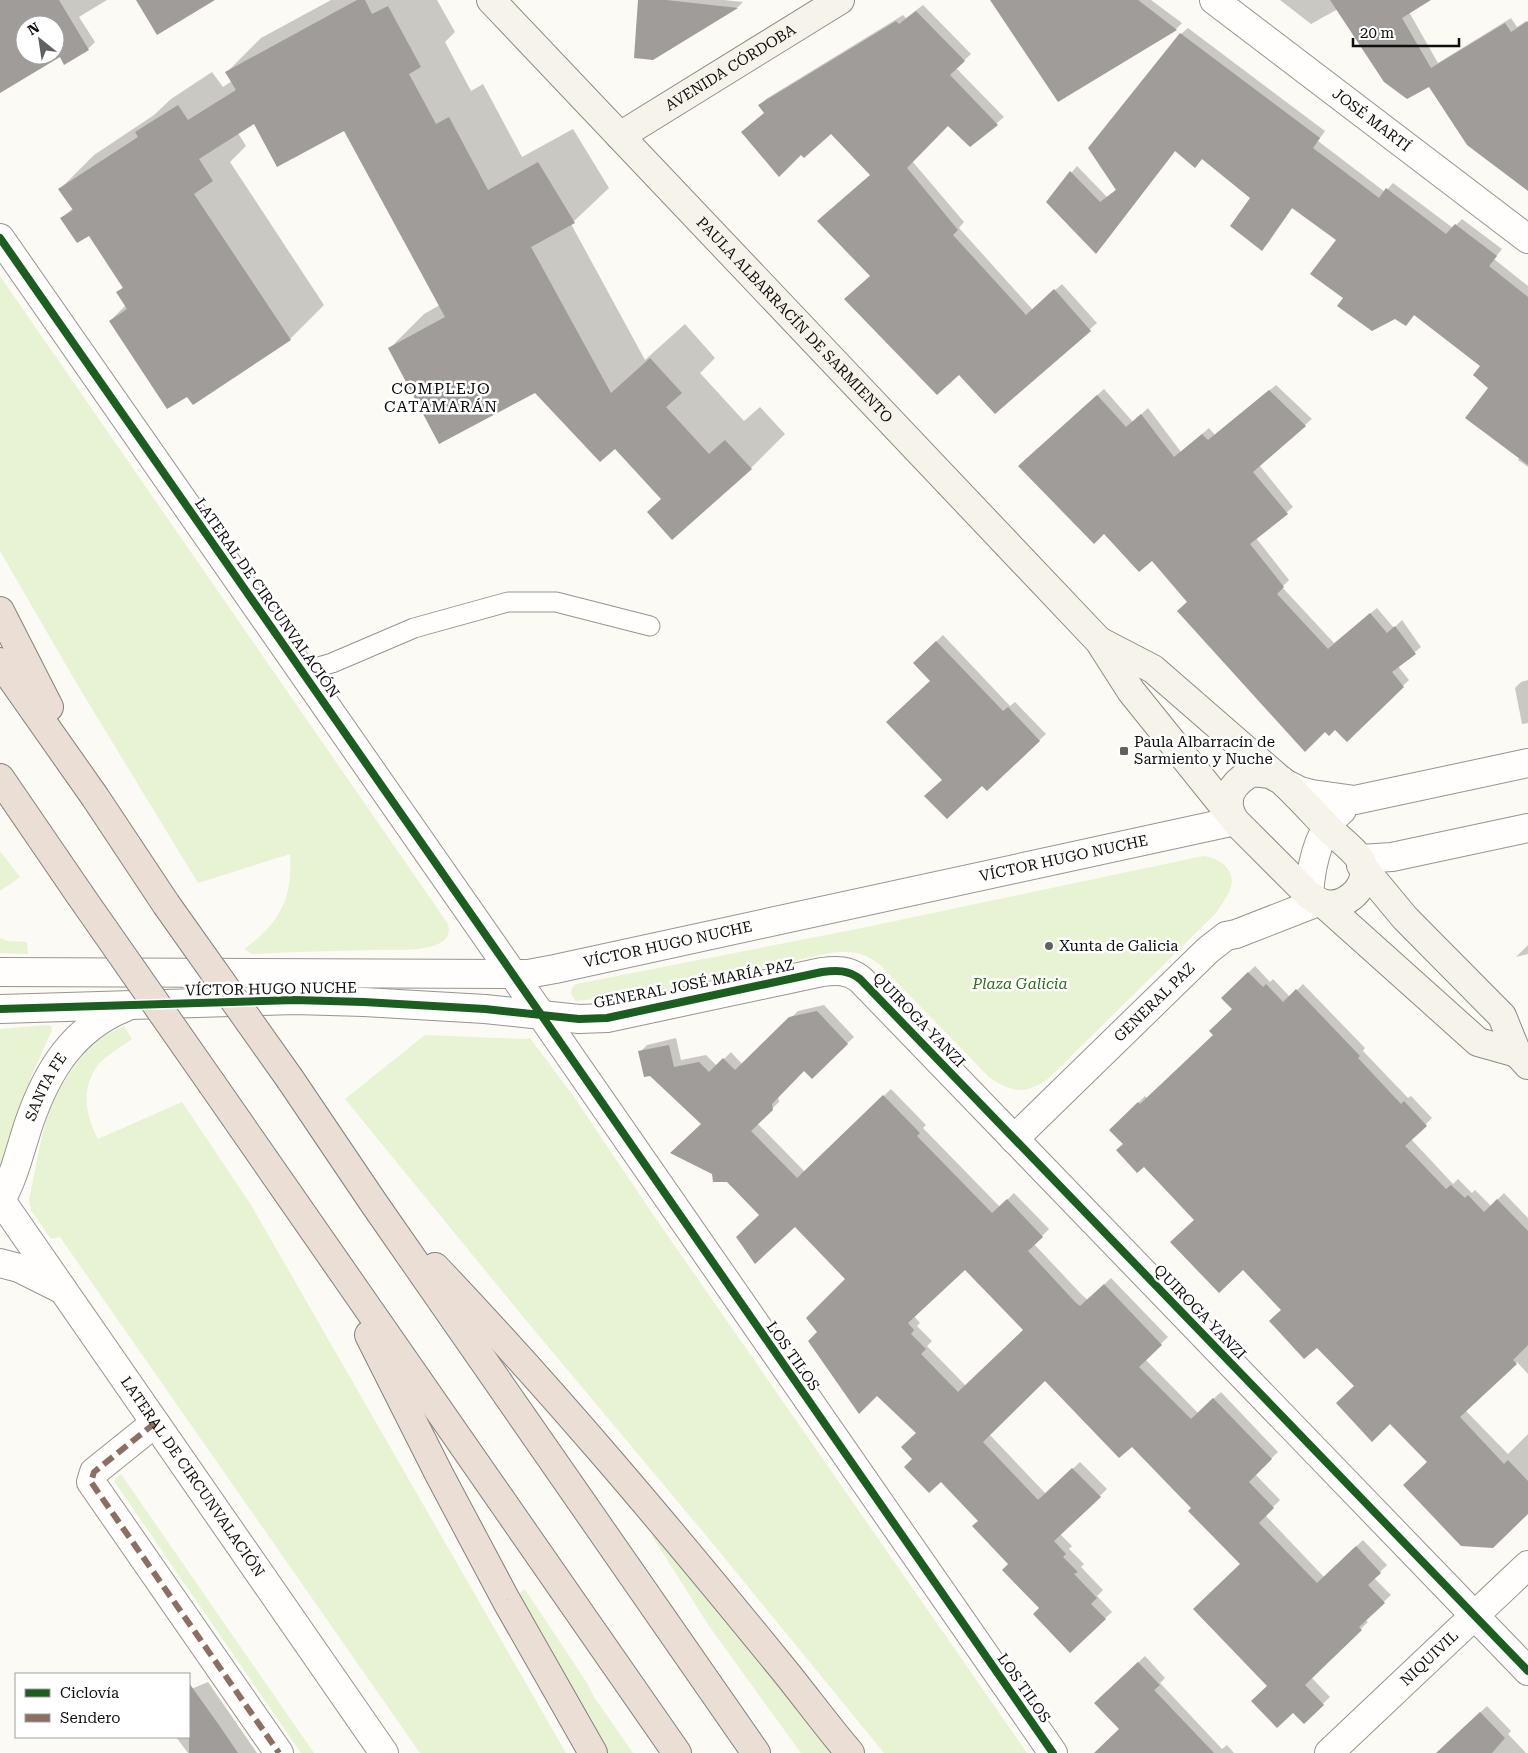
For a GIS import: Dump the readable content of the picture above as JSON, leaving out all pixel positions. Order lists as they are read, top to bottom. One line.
{"streets":{"main road":["AVENIDA CÓRDOBA","PAULA ALBARRACÍN DE SARMIENTO"],"street":["JOSÉ MARTÍ","LATERAL DE CIRCUNVALACIÓN","VÍCTOR HUGO NUCHE","GENERAL JOSÉ MARÍA PAZ","GENERAL PAZ","QUIROGA YANZI","SANTA FE","LOS TILOS","NIQUIVIL"]},"crossings":[["AVENIDA CÓRDOBA","PAULA ALBARRACÍN DE SARMIENTO"],["PAULA ALBARRACÍN DE SARMIENTO","VÍCTOR HUGO NUCHE"],["PAULA ALBARRACÍN DE SARMIENTO","GENERAL PAZ"],["LATERAL DE CIRCUNVALACIÓN","VÍCTOR HUGO NUCHE"],["LATERAL DE CIRCUNVALACIÓN","SANTA FE"],["LATERAL DE CIRCUNVALACIÓN","LOS TILOS"],["VÍCTOR HUGO NUCHE","GENERAL JOSÉ MARÍA PAZ"],["VÍCTOR HUGO NUCHE","SANTA FE"],["VÍCTOR HUGO NUCHE","LOS TILOS"],["GENERAL JOSÉ MARÍA PAZ","QUIROGA YANZI"],["GENERAL JOSÉ MARÍA PAZ","LOS TILOS"],["GENERAL PAZ","QUIROGA YANZI"],["QUIROGA YANZI","NIQUIVIL"]],"districts":["COMPLEJO CATAMARÁN"],"parks":["Plaza Galicia"],"places":{"transit":["Paula Albarracín de Sarmiento y Nuche"],"other":["Xunta de Galicia"]},"legend":["Ciclovía","Sendero"],"scale_bar":"20 m","north":"top left"}
